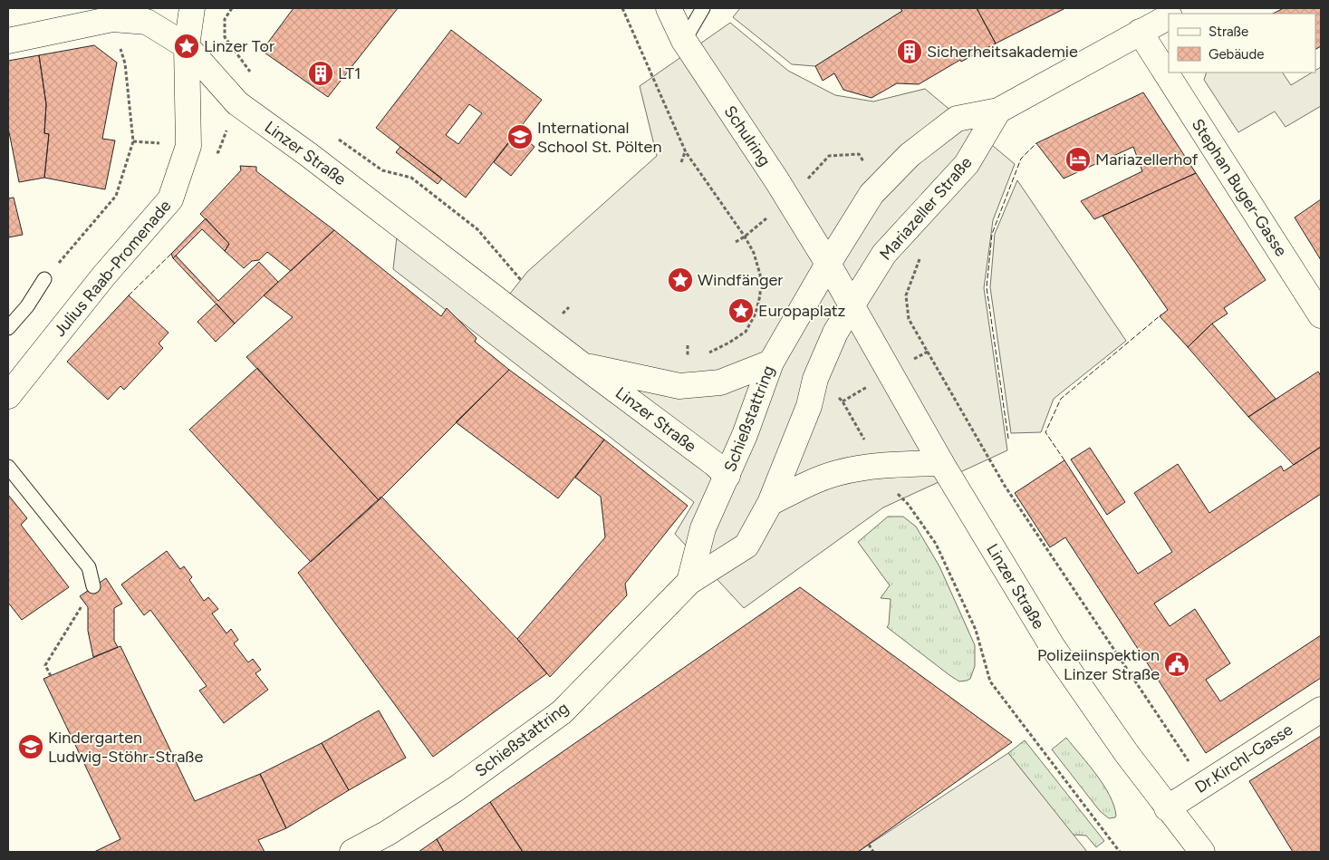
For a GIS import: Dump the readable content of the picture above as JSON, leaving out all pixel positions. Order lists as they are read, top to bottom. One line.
{"streets":{"main road":["Schulring","Linzer Straße","Stephan Buger-Gasse","Mariazeller Straße","Julius Raab-Promenade","Schießstattring","Dr.Kirchl-Gasse"]},"crossings":[["Schulring","Linzer Straße"],["Schulring","Mariazeller Straße"],["Schulring","Schießstattring"],["Linzer Straße","Mariazeller Straße"],["Linzer Straße","Julius Raab-Promenade"],["Linzer Straße","Schießstattring"],["Linzer Straße","Dr.Kirchl-Gasse"],["Mariazeller Straße","Schießstattring"]],"places":{"place":["Linzer Tor","Windfänger","Europaplatz"],"building":["Sicherheitsakademie","LT1"],"school or university":["International School St. Pölten","Kindergarten Ludwig-Stöhr-Straße"],"hotel":["Mariazellerhof"],"public building":["Polizeiinspektion Linzer Straße"]},"legend":["Straße","Gebäude"]}
